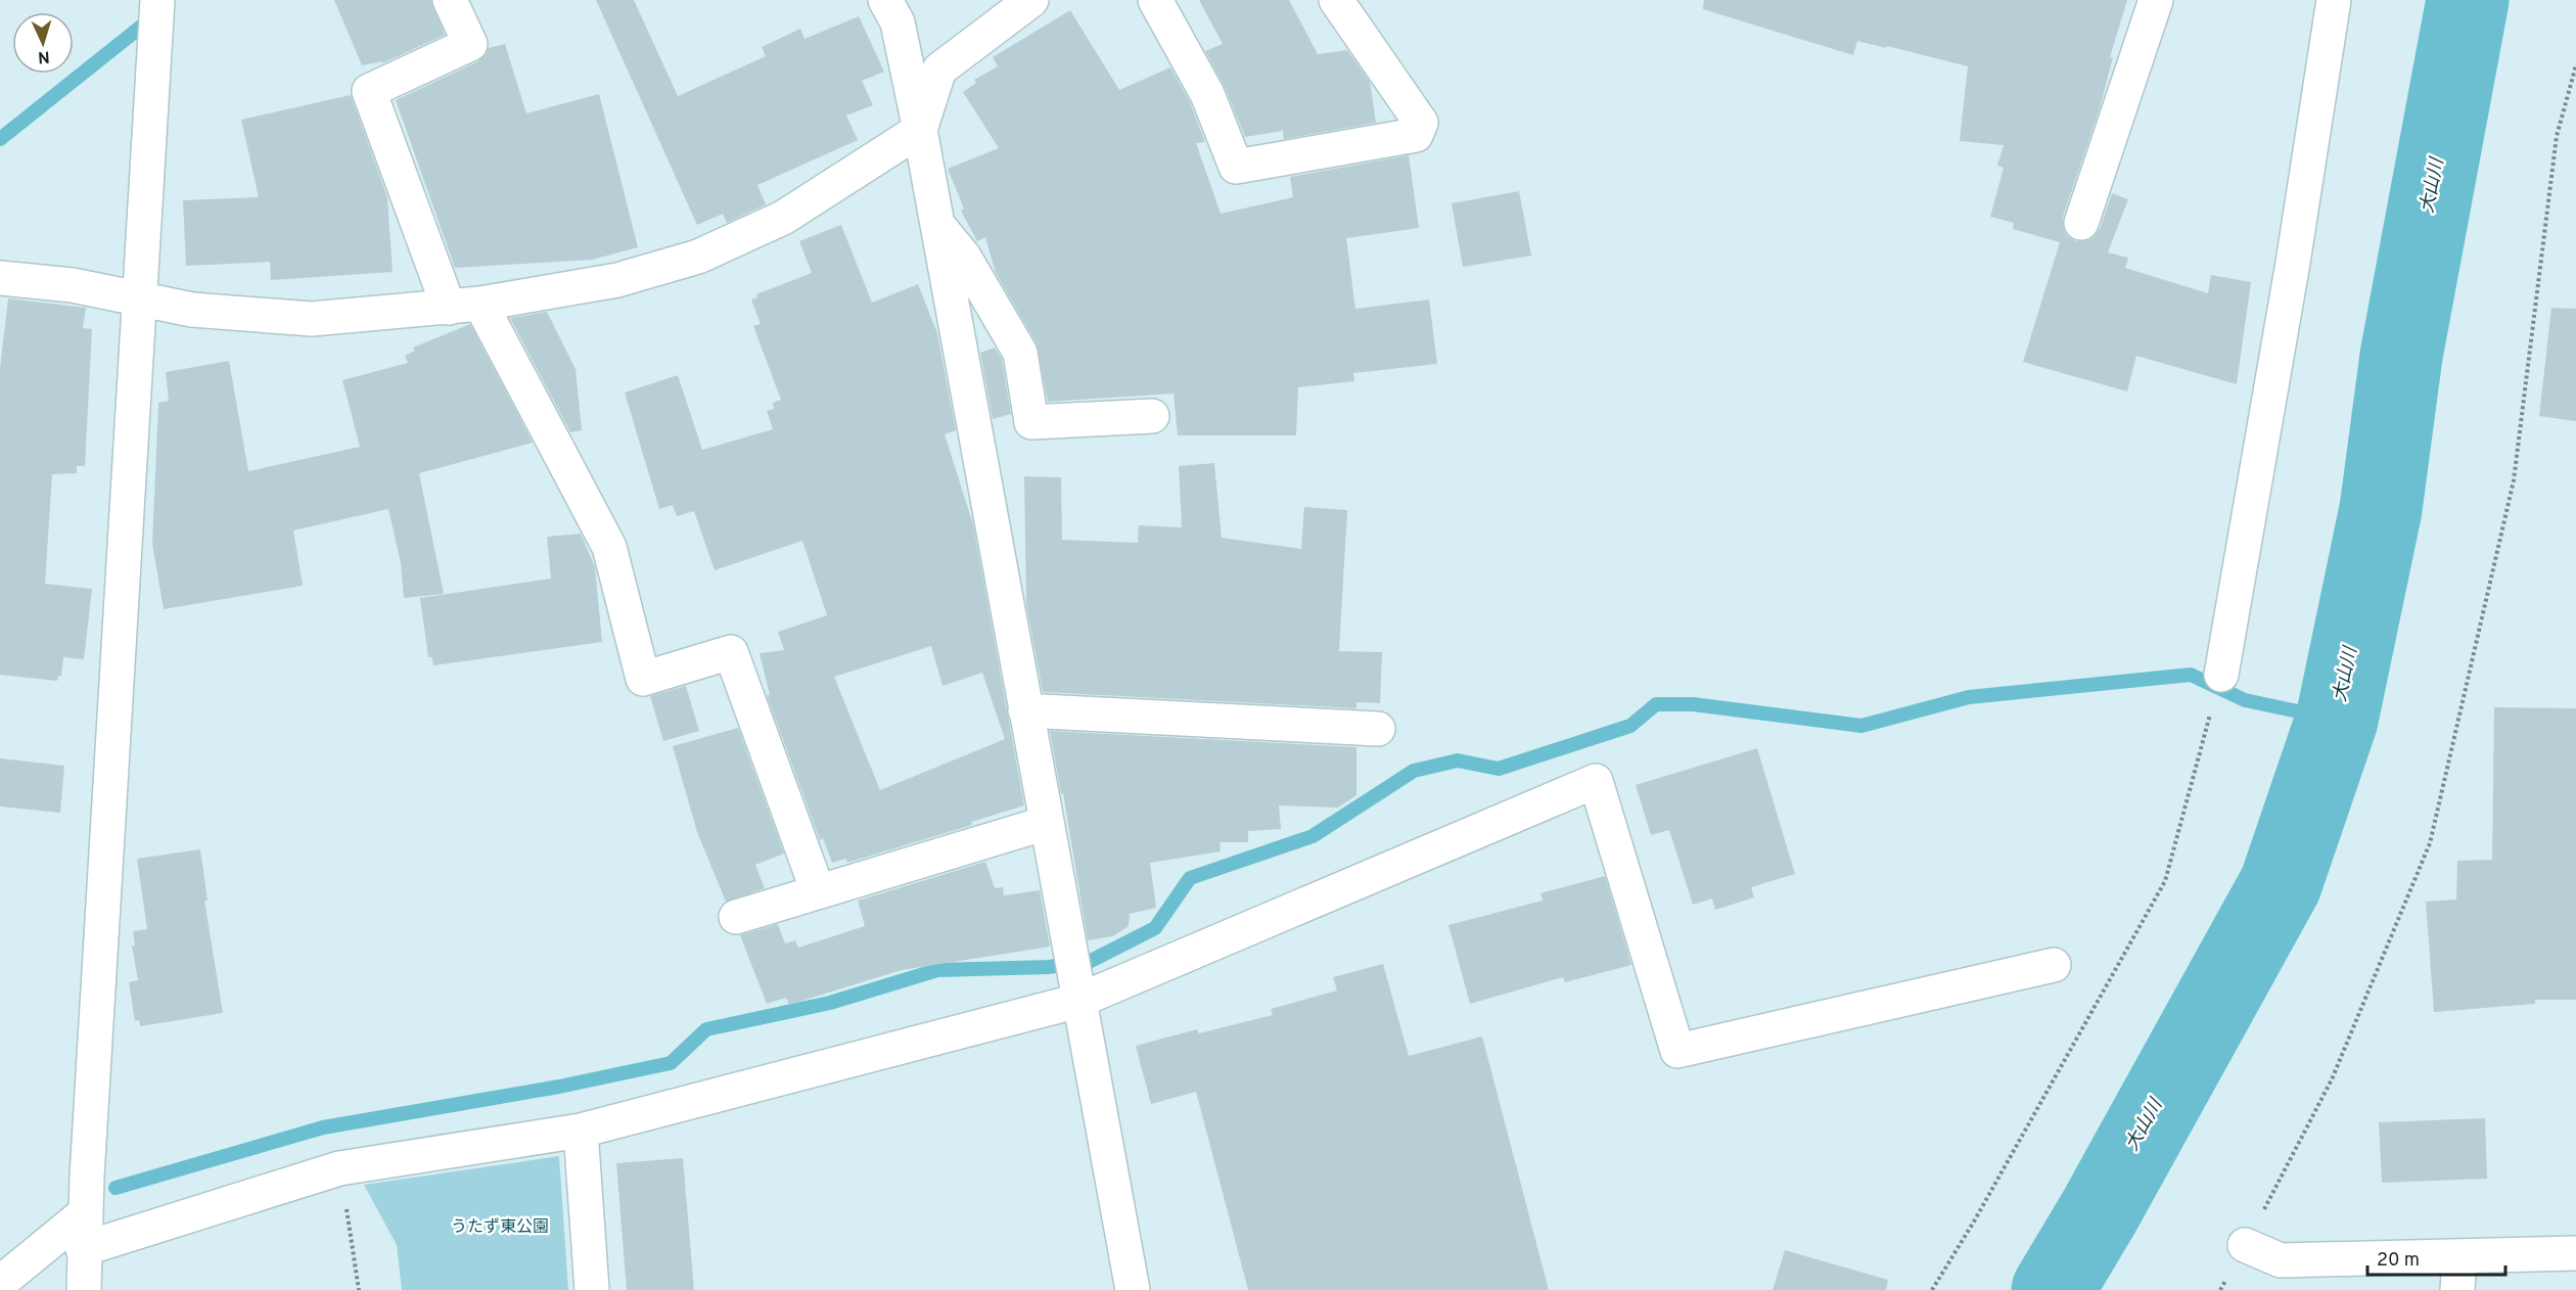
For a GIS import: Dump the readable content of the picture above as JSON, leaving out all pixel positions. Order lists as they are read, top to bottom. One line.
{"water":["大山川"],"parks":["うたず東公園"],"scale_bar":"20 m","north":"bottom"}
